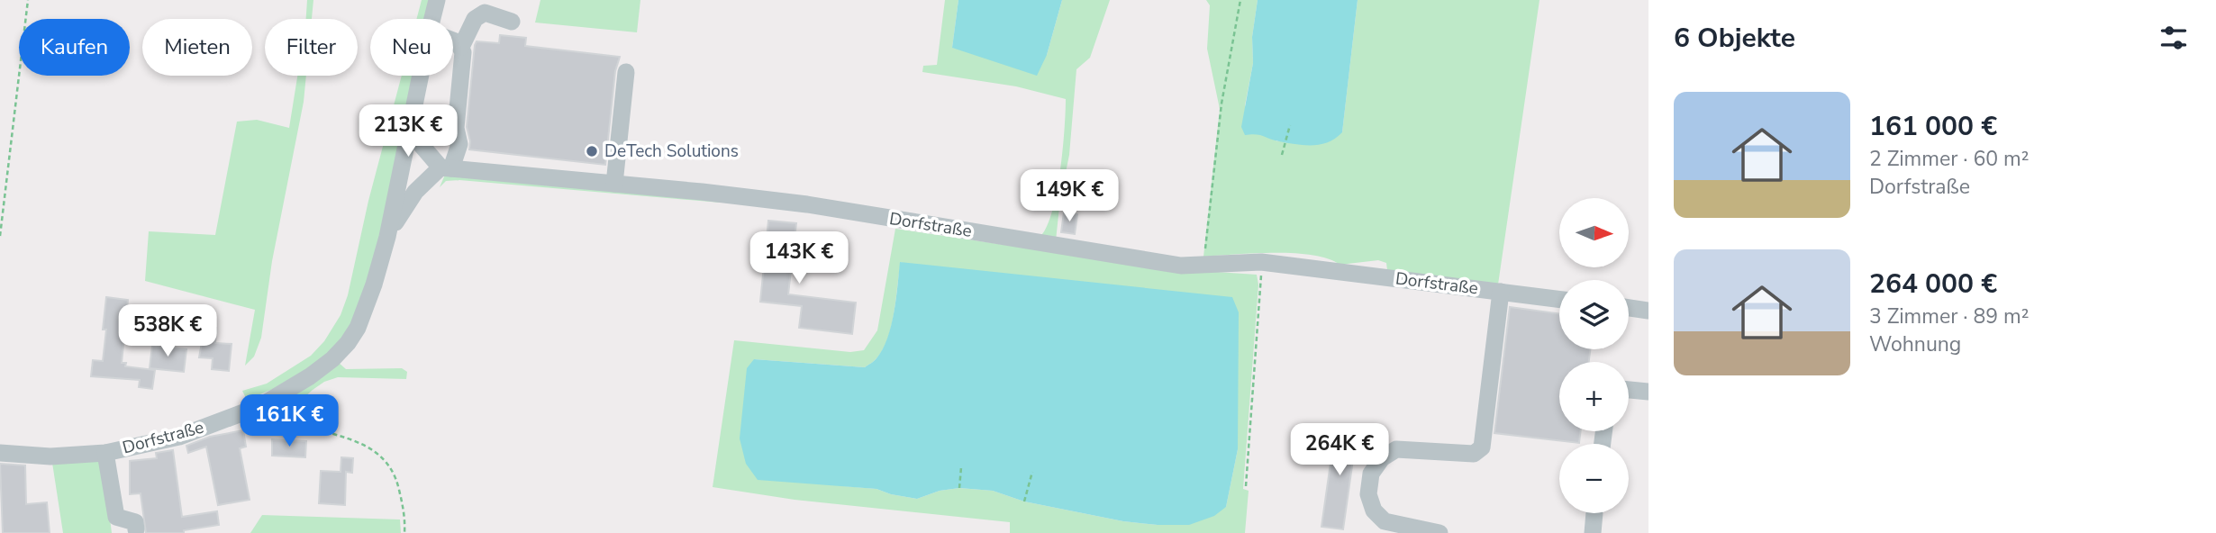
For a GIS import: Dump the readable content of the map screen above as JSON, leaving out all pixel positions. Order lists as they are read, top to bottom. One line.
{"streets":{"street":["Dorfstraße"]},"places":["DeTech Solutions"],"north":"right","page":{"heading":"6 Objekte","chip":["Kaufen","Mieten","Filter","Neu"],"list":[{"name":"161 000 €","note":"2 Zimmer · 60 m² · Dorfstraße"},{"name":"264 000 €","note":"3 Zimmer · 89 m² · Wohnung"}],"price":["213K €","149K €","143K €","538K €","161K €","264K €"],"map_buttons":["+","−"]}}
